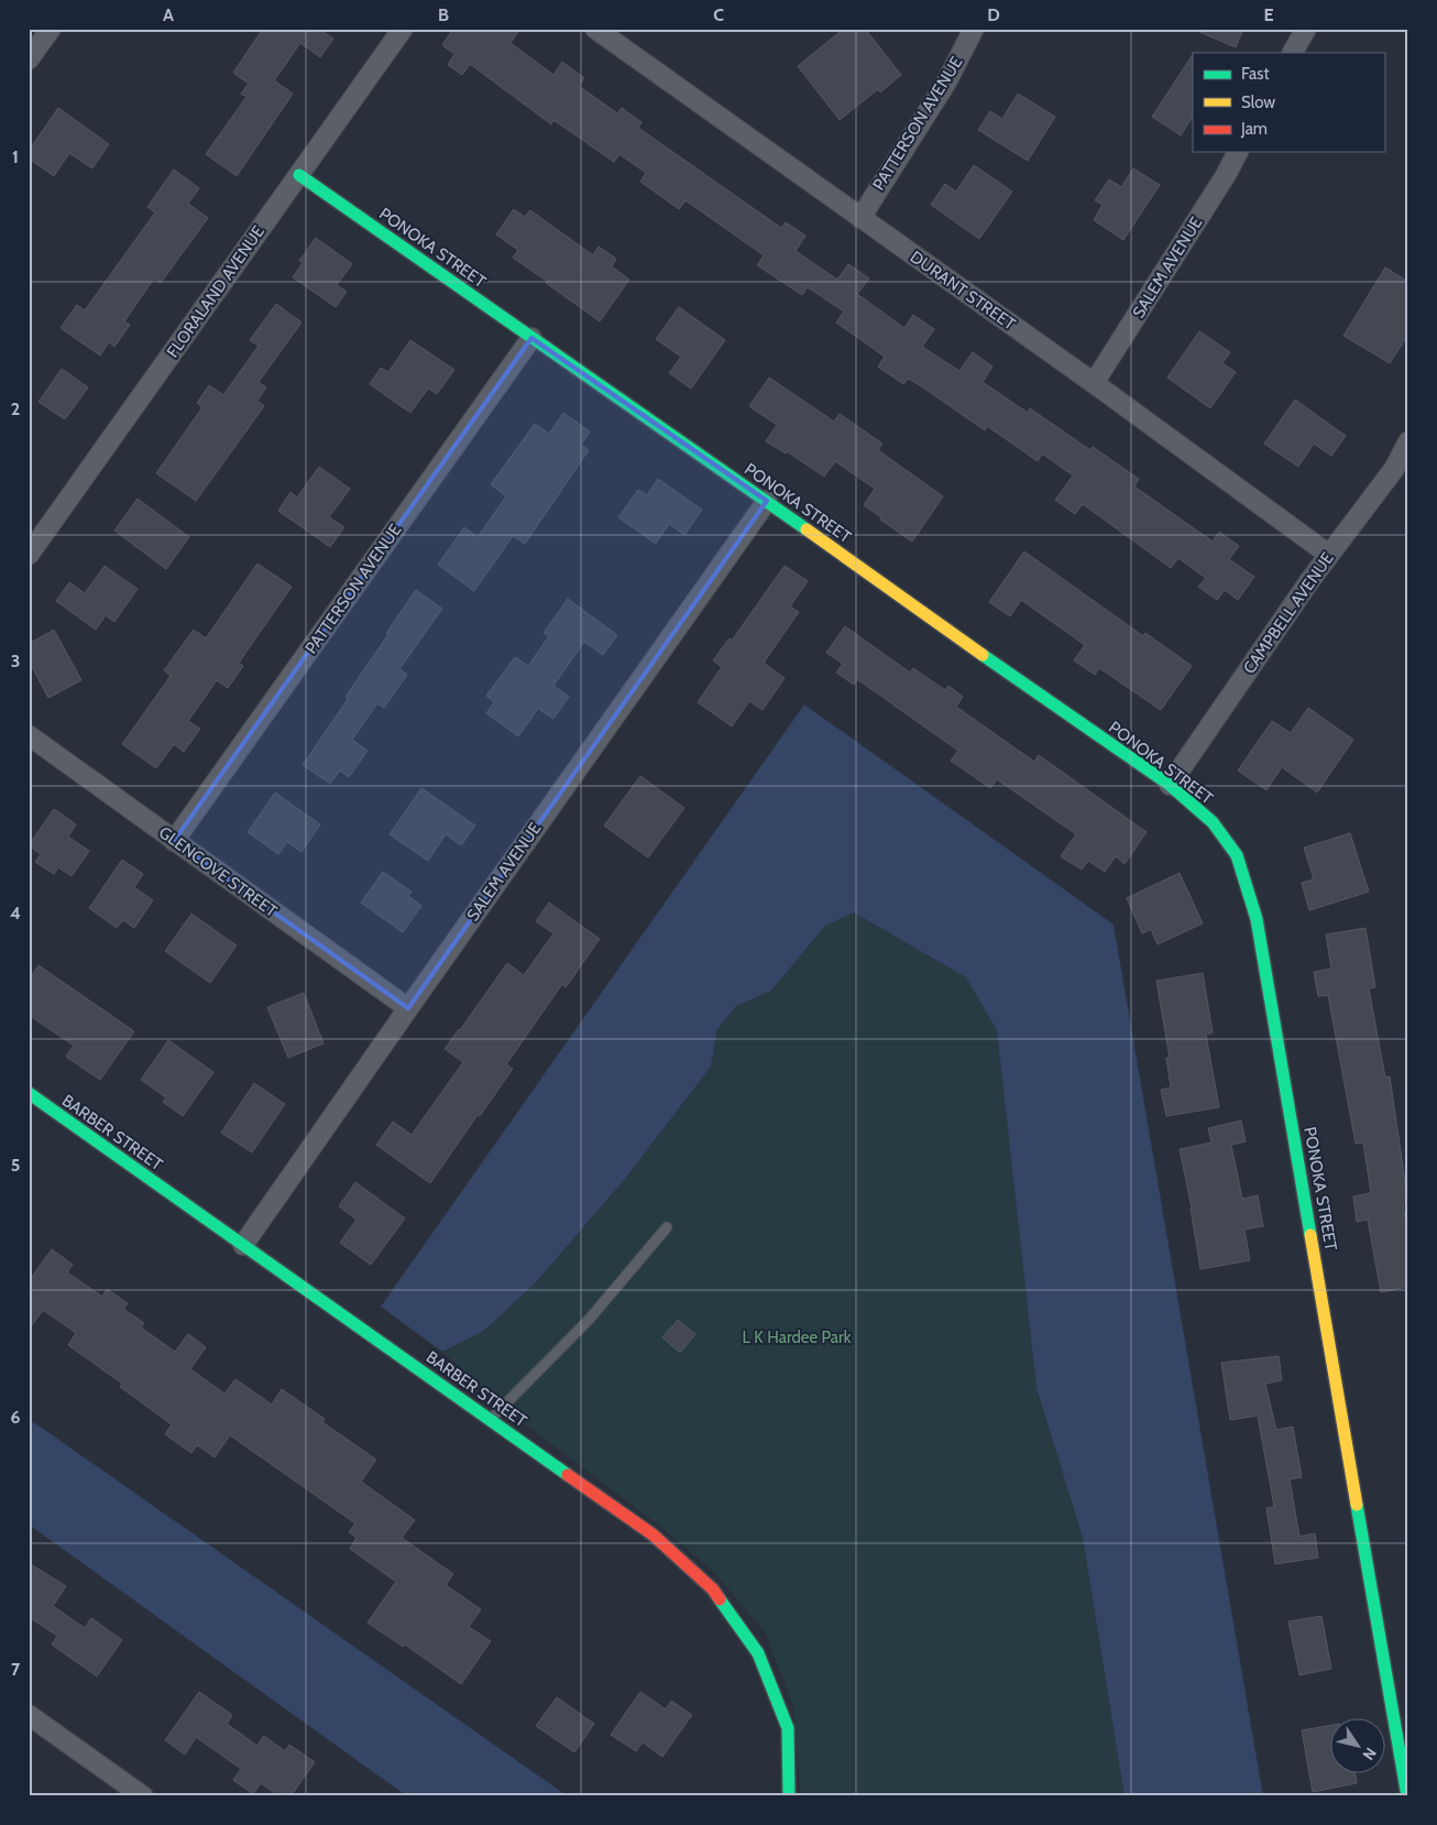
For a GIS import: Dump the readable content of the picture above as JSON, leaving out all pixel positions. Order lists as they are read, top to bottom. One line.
{"streets":{"street":["PATTERSON AVENUE","PONOKA STREET","SALEM AVENUE","DURANT STREET","FLORALAND AVENUE","CAMPBELL AVENUE","GLENCOVE STREET","BARBER STREET"]},"crossings":[["PATTERSON AVENUE","PONOKA STREET"],["PATTERSON AVENUE","DURANT STREET"],["PATTERSON AVENUE","GLENCOVE STREET"],["PONOKA STREET","SALEM AVENUE"],["PONOKA STREET","FLORALAND AVENUE"],["PONOKA STREET","CAMPBELL AVENUE"],["SALEM AVENUE","DURANT STREET"],["SALEM AVENUE","GLENCOVE STREET"],["SALEM AVENUE","BARBER STREET"],["DURANT STREET","CAMPBELL AVENUE"]],"parks":["L K Hardee Park"],"legend":["Fast","Slow","Jam"],"north":"bottom right","grid":{"columns":["A","B","C","D","E"],"rows":["1","2","3","4","5","6","7"]}}
